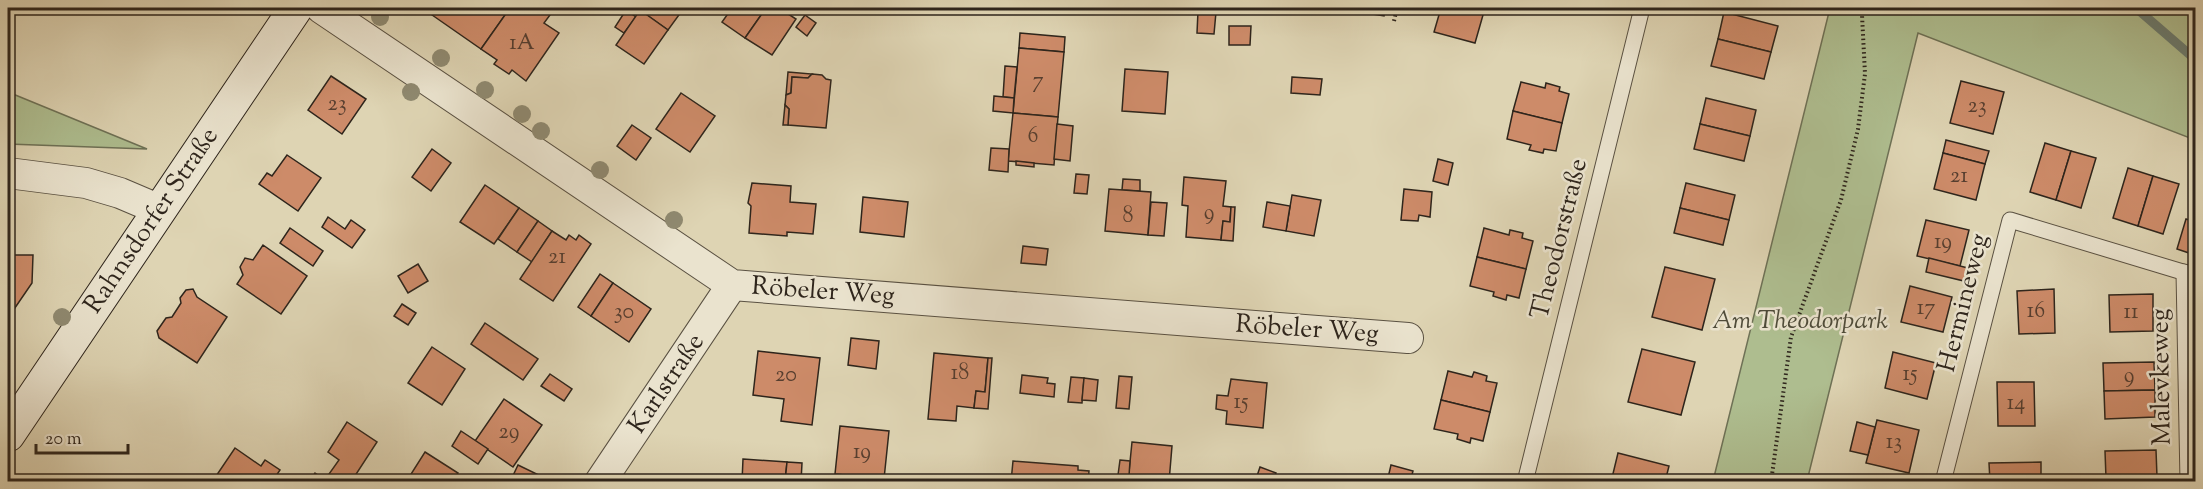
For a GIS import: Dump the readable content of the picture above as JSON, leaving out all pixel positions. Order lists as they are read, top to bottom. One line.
{"streets":{"street":["Rahnsdorfer Straße","Röbeler Weg","Karlstraße"],"lane":["Theodorstraße","Hermineweg","Malevkeweg"]},"crossings":[["Röbeler Weg","Karlstraße"],["Hermineweg","Malevkeweg"]],"parks":["Am Theodorpark"],"house_numbers":["1A","7","23","23","6","21","9","8","19","21","17","16","30","11","18","15","20","9","15","14","29","13","19"],"scale_bar":"20 m"}
